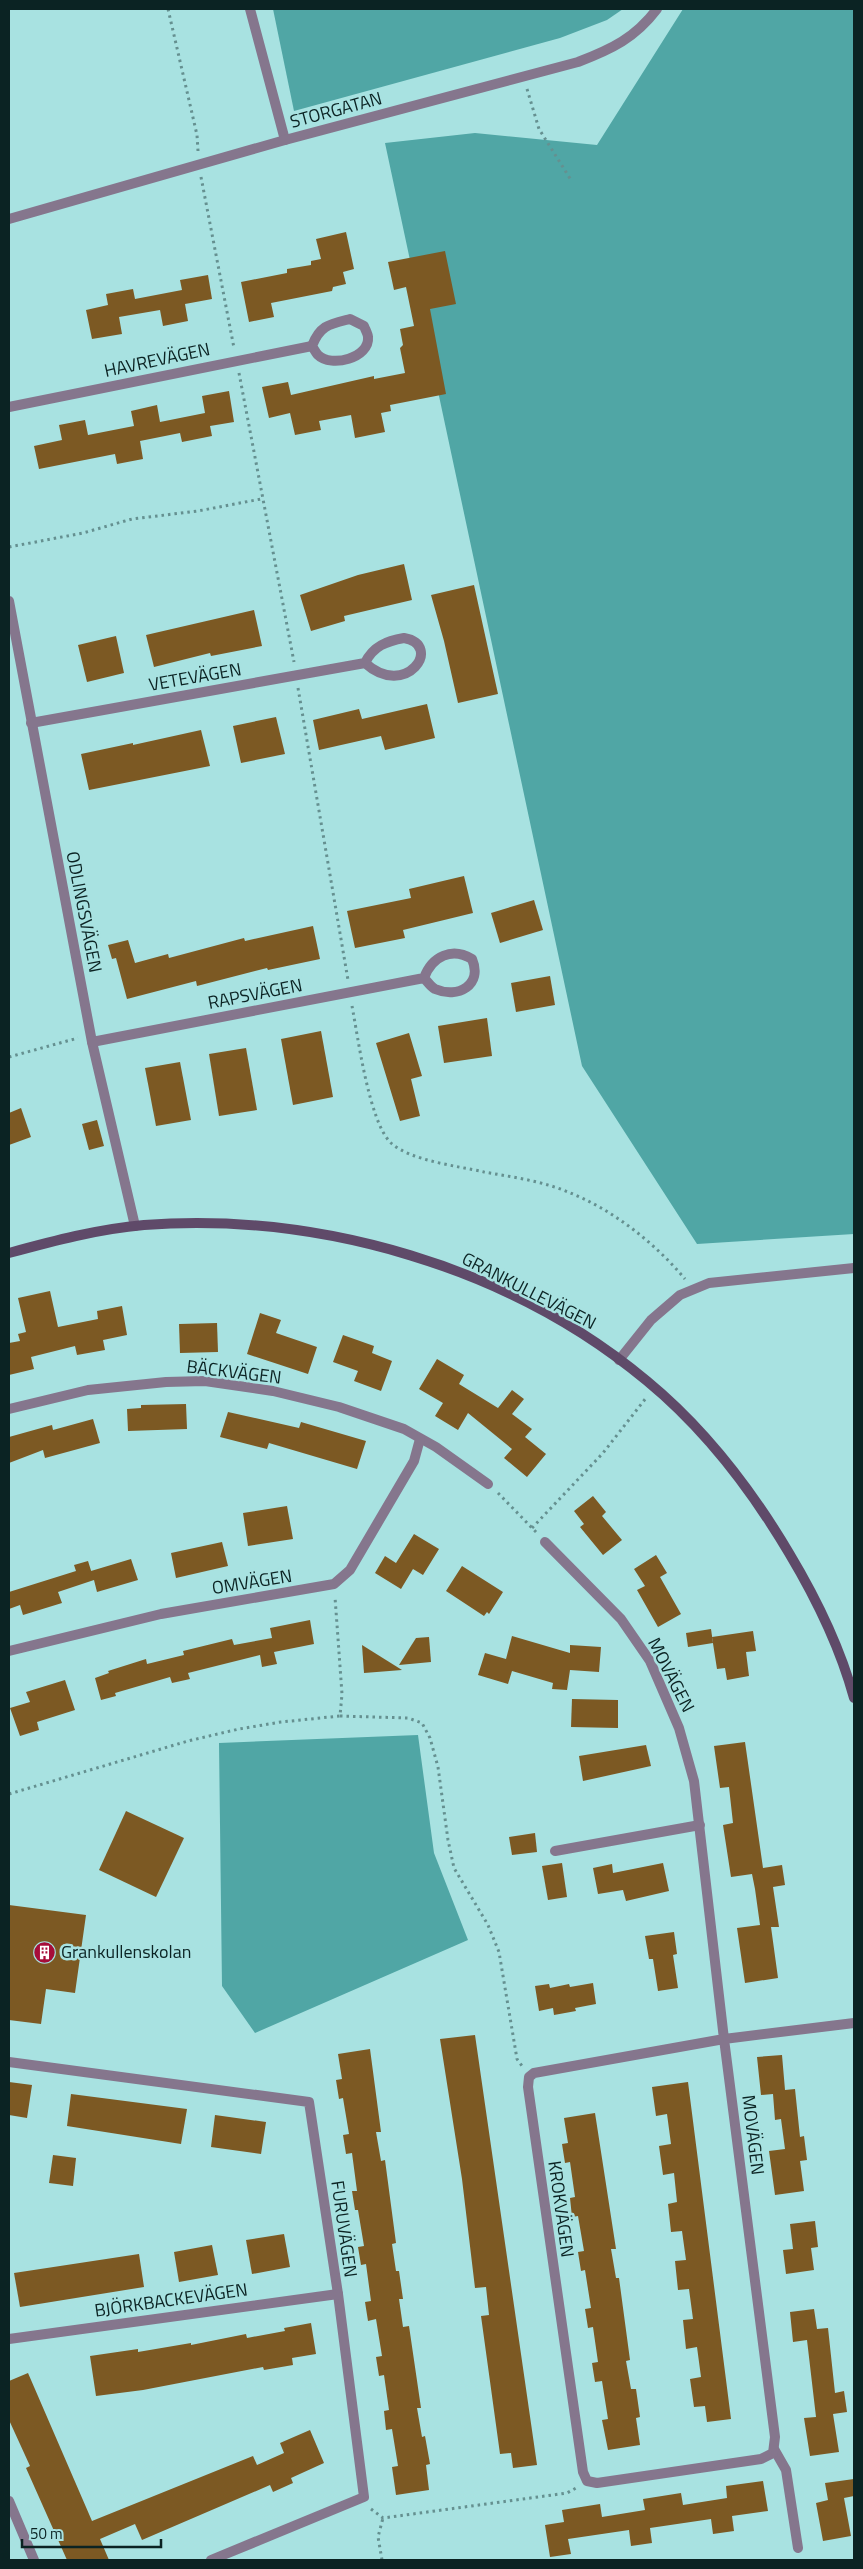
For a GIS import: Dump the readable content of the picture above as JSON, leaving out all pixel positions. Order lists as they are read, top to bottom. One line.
{"streets":{"street":["STORGATAN","HAVREVÄGEN","VETEVÄGEN","ODLINGSVÄGEN","RAPSVÄGEN","GRANKULLEVÄGEN","BÄCKVÄGEN","OMVÄGEN","MOVÄGEN","KROKVÄGEN","FURUVÄGEN","BJÖRKBACKEVÄGEN"]},"crossings":[["VETEVÄGEN","ODLINGSVÄGEN"],["ODLINGSVÄGEN","RAPSVÄGEN"],["ODLINGSVÄGEN","GRANKULLEVÄGEN"],["FURUVÄGEN","BJÖRKBACKEVÄGEN"]],"places":{"building":["Grankullenskolan"]},"scale_bar":"50 m"}
